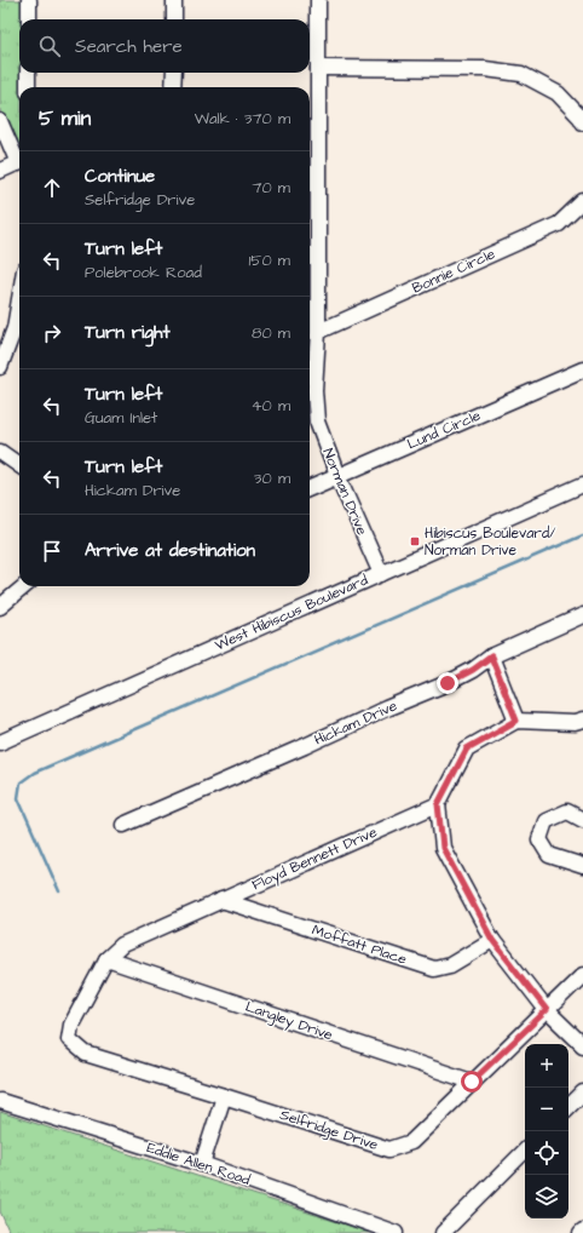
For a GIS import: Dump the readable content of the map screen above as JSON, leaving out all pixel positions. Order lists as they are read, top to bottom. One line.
{"streets":{"street":["Bonnie Circle","Lund Circle","Norman Drive","West Hibiscus Boulevard","Hickam Drive","Floyd Bennett Drive","Moffatt Place","Langley Drive","Selfridge Drive","Eddie Allen Road"]},"crossings":[["Bonnie Circle","Norman Drive"],["Lund Circle","Norman Drive"],["Norman Drive","West Hibiscus Boulevard"],["Floyd Bennett Drive","Moffatt Place"],["Floyd Bennett Drive","Langley Drive"],["Floyd Bennett Drive","Selfridge Drive"],["Langley Drive","Selfridge Drive"]],"places":{"transit":["Hibiscus Boulevard/ Norman Drive"]},"page":{"search":"Search here","heading":["5 min","Walk · 370 m"],"list":[["Continue","Selfridge Drive","70 m"],["Turn left","Polebrook Road","150 m"],["Turn right","80 m"],["Turn left","Guam Inlet","40 m"],["Turn left","Hickam Drive","30 m"],"Arrive at destination"],"map_buttons":["+","−"]}}
